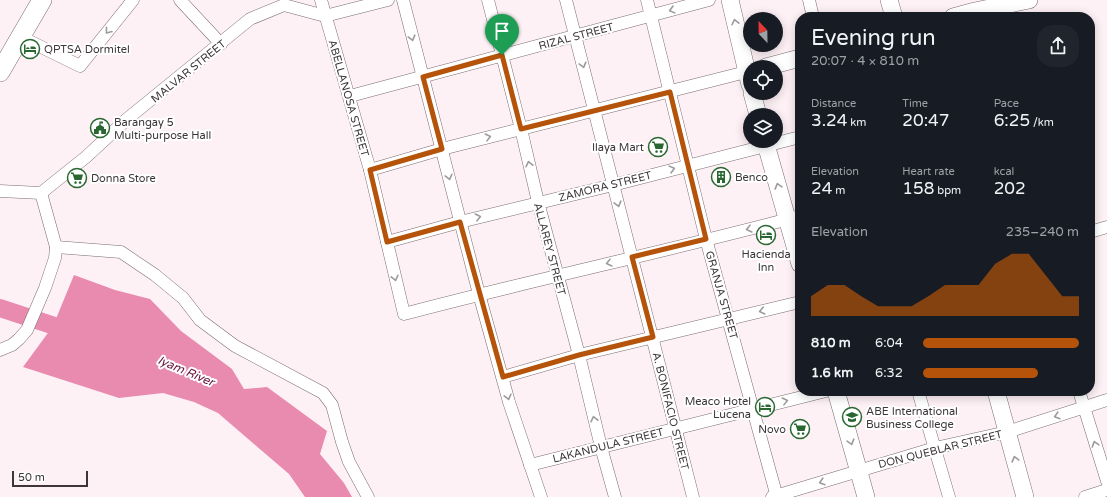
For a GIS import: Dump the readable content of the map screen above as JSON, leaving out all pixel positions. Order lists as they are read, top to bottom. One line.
{"streets":{"street":["RIZAL STREET","MALVAR STREET","ABELLANOSA STREET","ZAMORA STREET","ALLAREY STREET","GRANJA STREET","A. BONIFACIO STREET","LAKANDULA STREET","DON QUEBLAR STREET"]},"crossings":[["RIZAL STREET","ABELLANOSA STREET"],["RIZAL STREET","ALLAREY STREET"],["RIZAL STREET","GRANJA STREET"],["RIZAL STREET","A. BONIFACIO STREET"],["MALVAR STREET","ABELLANOSA STREET"],["ABELLANOSA STREET","ZAMORA STREET"],["ZAMORA STREET","ALLAREY STREET"],["ZAMORA STREET","GRANJA STREET"],["ZAMORA STREET","A. BONIFACIO STREET"],["ALLAREY STREET","LAKANDULA STREET"],["GRANJA STREET","LAKANDULA STREET"],["GRANJA STREET","DON QUEBLAR STREET"],["A. BONIFACIO STREET","LAKANDULA STREET"]],"one_way":["DON QUEBLAR STREET"],"water":["Iyam River"],"places":{"hotel":["QPTSA Dormitel","Hacienda Inn","Meaco Hotel Lucena"],"public building":["Barangay 5 Multi-purpose Hall"],"supermarket":["Ilaya Mart","Donna Store","Novo"],"building":["Benco"],"school or university":["ABE International Business College"]},"scale_bar":"50 m","north":"top","page":{"heading":["Evening run","20:07 · 4 × 810 m"],"stats":[["Distance","3.24 km"],["Time","20:47"],["Pace","6:25 /km"],["Elevation","24 m"],["Heart rate","158 bpm"],["kcal","202"]],"chart":["Elevation","235–240 m"],"list":[{"name":"810 m","note":"6:04"},{"name":"1.6 km","note":"6:32"}],"scale":"50 m"}}
